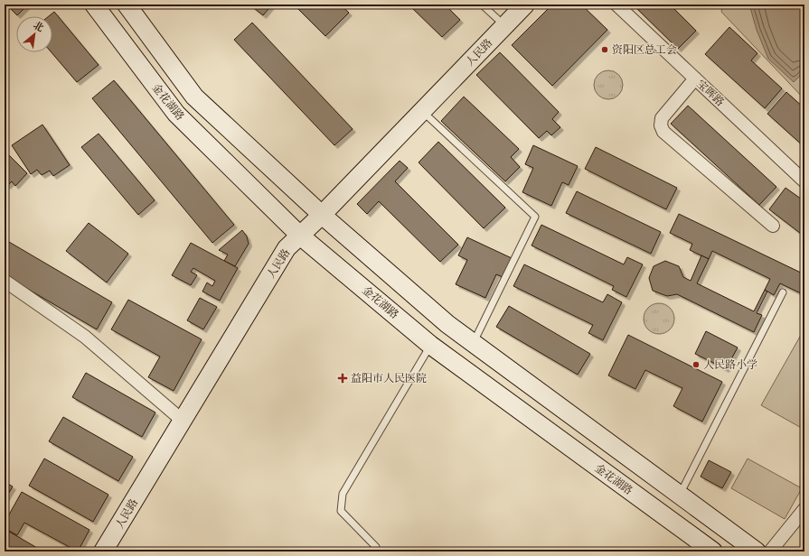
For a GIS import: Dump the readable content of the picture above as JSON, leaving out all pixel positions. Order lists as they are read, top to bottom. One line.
{"streets":{"main road":["人民路","金花湖路"],"street":["宝晖路"]},"crossings":[["人民路","金花湖路"]],"places":{"other":["资阳区总工会","人民路小学"],"health":["益阳市人民医院"]},"north":"top right"}
